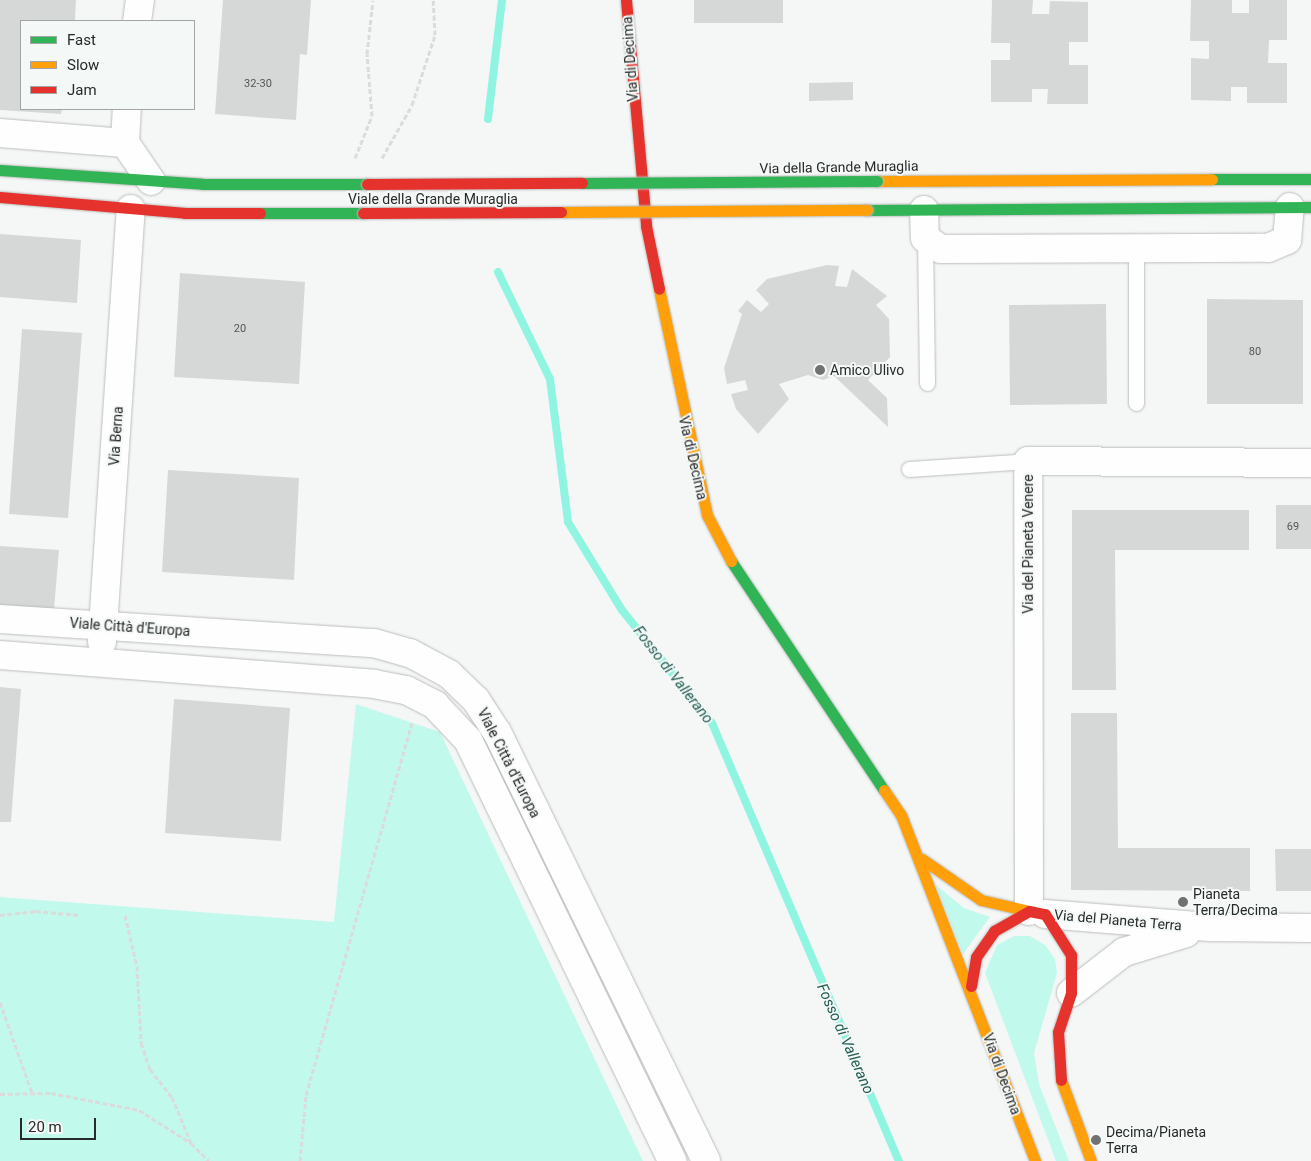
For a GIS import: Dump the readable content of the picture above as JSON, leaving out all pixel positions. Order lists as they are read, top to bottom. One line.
{"streets":{"street":["Via di Decima","Via della Grande Muraglia","Viale della Grande Muraglia","Via Berna","Via del Pianeta Venere","Viale Città d'Europa","Via del Pianeta Terra"]},"crossings":[["Via di Decima","Via del Pianeta Venere"],["Via di Decima","Via del Pianeta Terra"],["Via della Grande Muraglia","Viale della Grande Muraglia"],["Viale della Grande Muraglia","Via Berna"],["Via Berna","Viale Città d'Europa"],["Via del Pianeta Venere","Via del Pianeta Terra"]],"water":["Fosso di Vallerano"],"places":["Amico Ulivo","Pianeta Terra/Decima","Decima/Pianeta Terra"],"house_numbers":["32-30","20","80","69"],"legend":["Fast","Slow","Jam"],"scale_bar":"20 m"}
